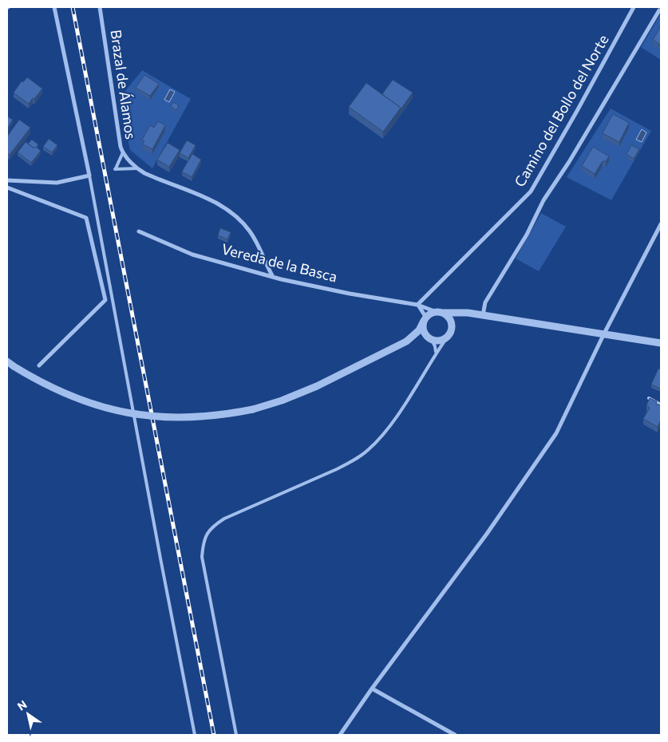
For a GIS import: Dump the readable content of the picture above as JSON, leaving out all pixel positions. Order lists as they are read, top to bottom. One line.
{"streets":{"street":["Brazal de Álamos","Camino del Bollo del Norte","Vereda de la Basca"]},"crossings":[["Brazal de Álamos","Vereda de la Basca"],["Camino del Bollo del Norte","Vereda de la Basca"]],"north":"top left"}
